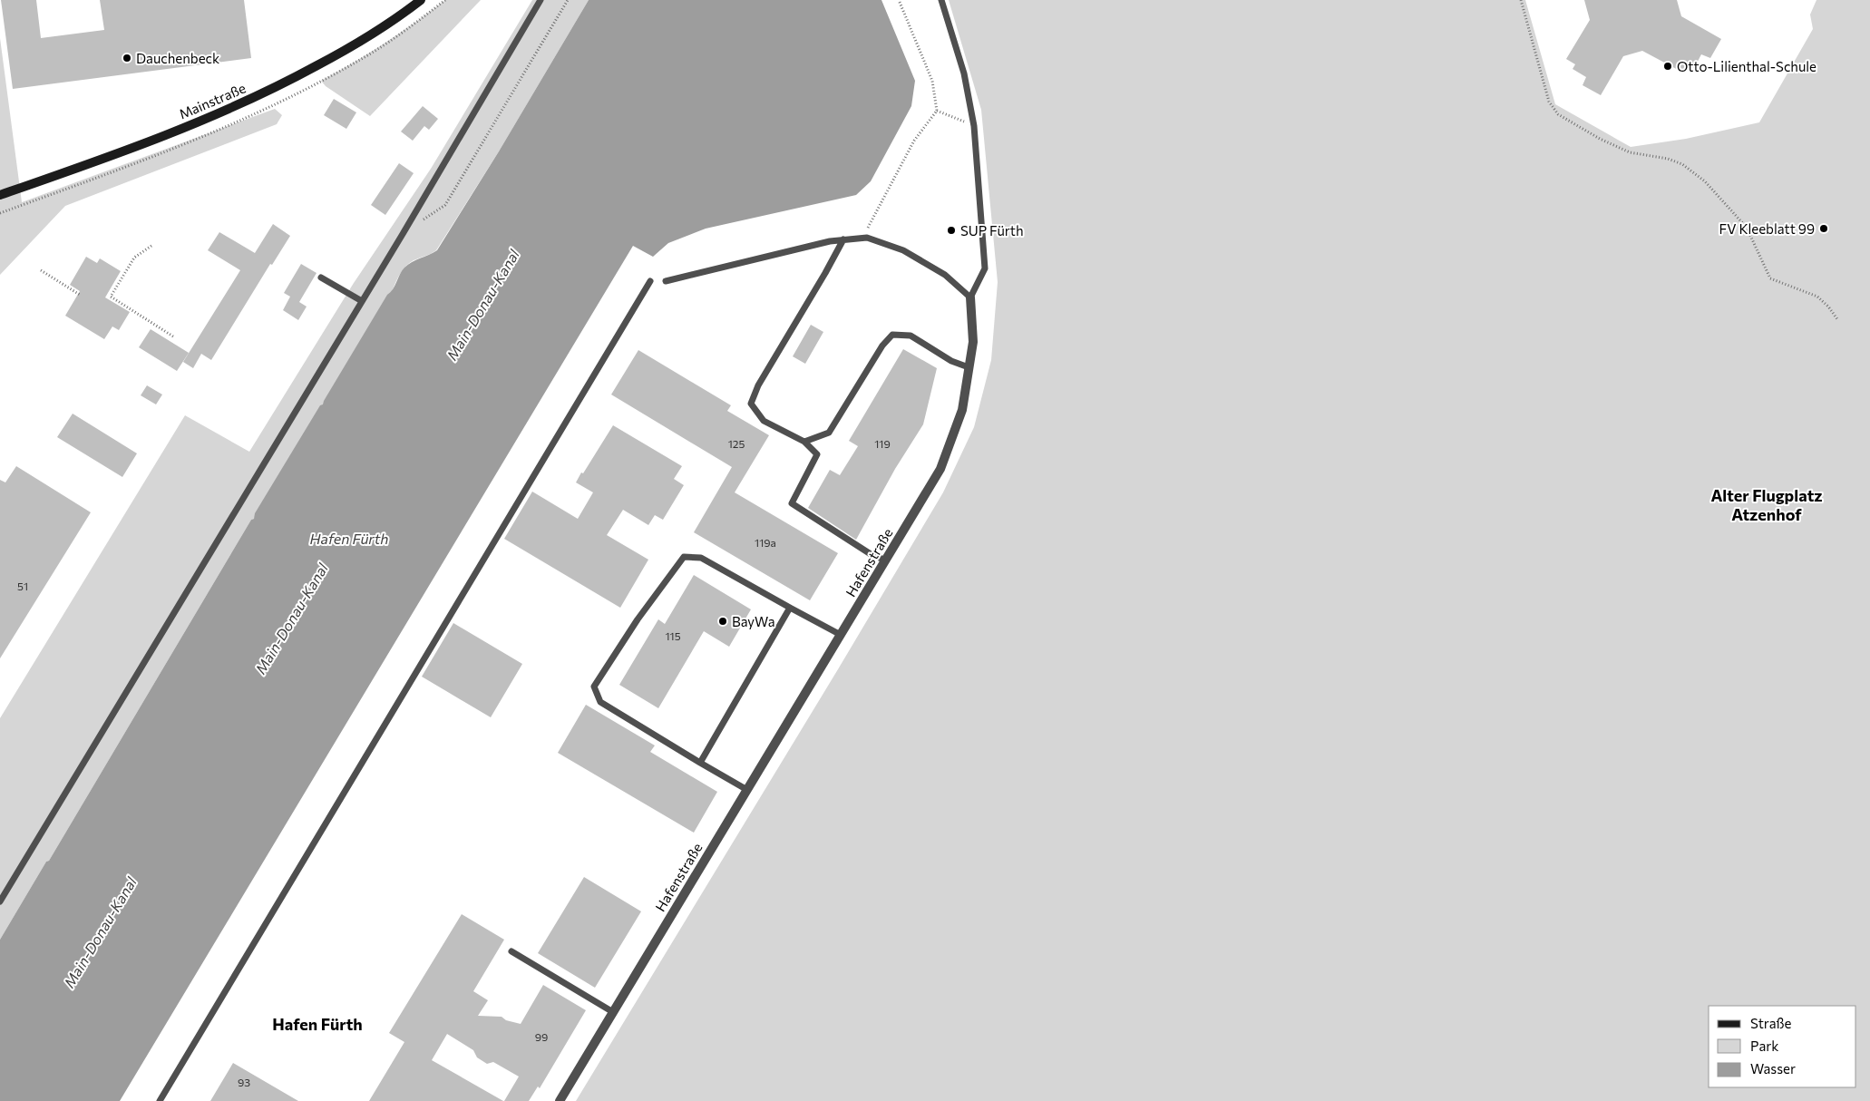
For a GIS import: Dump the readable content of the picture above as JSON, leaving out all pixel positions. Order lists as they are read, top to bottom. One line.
{"streets":{"main road":["Mainstraße"],"street":["Hafenstraße"]},"districts":["Alter Flugplatz Atzenhof","Hafen Fürth"],"water":["Main-Donau-Kanal","Hafen Fürth"],"places":["Dauchenbeck","Otto-Lilienthal-Schule","FV Kleeblatt 99","SUP Fürth","BayWa"],"house_numbers":["125","119","119a","51","115","99","93"],"legend":["Straße","Park","Wasser"]}
